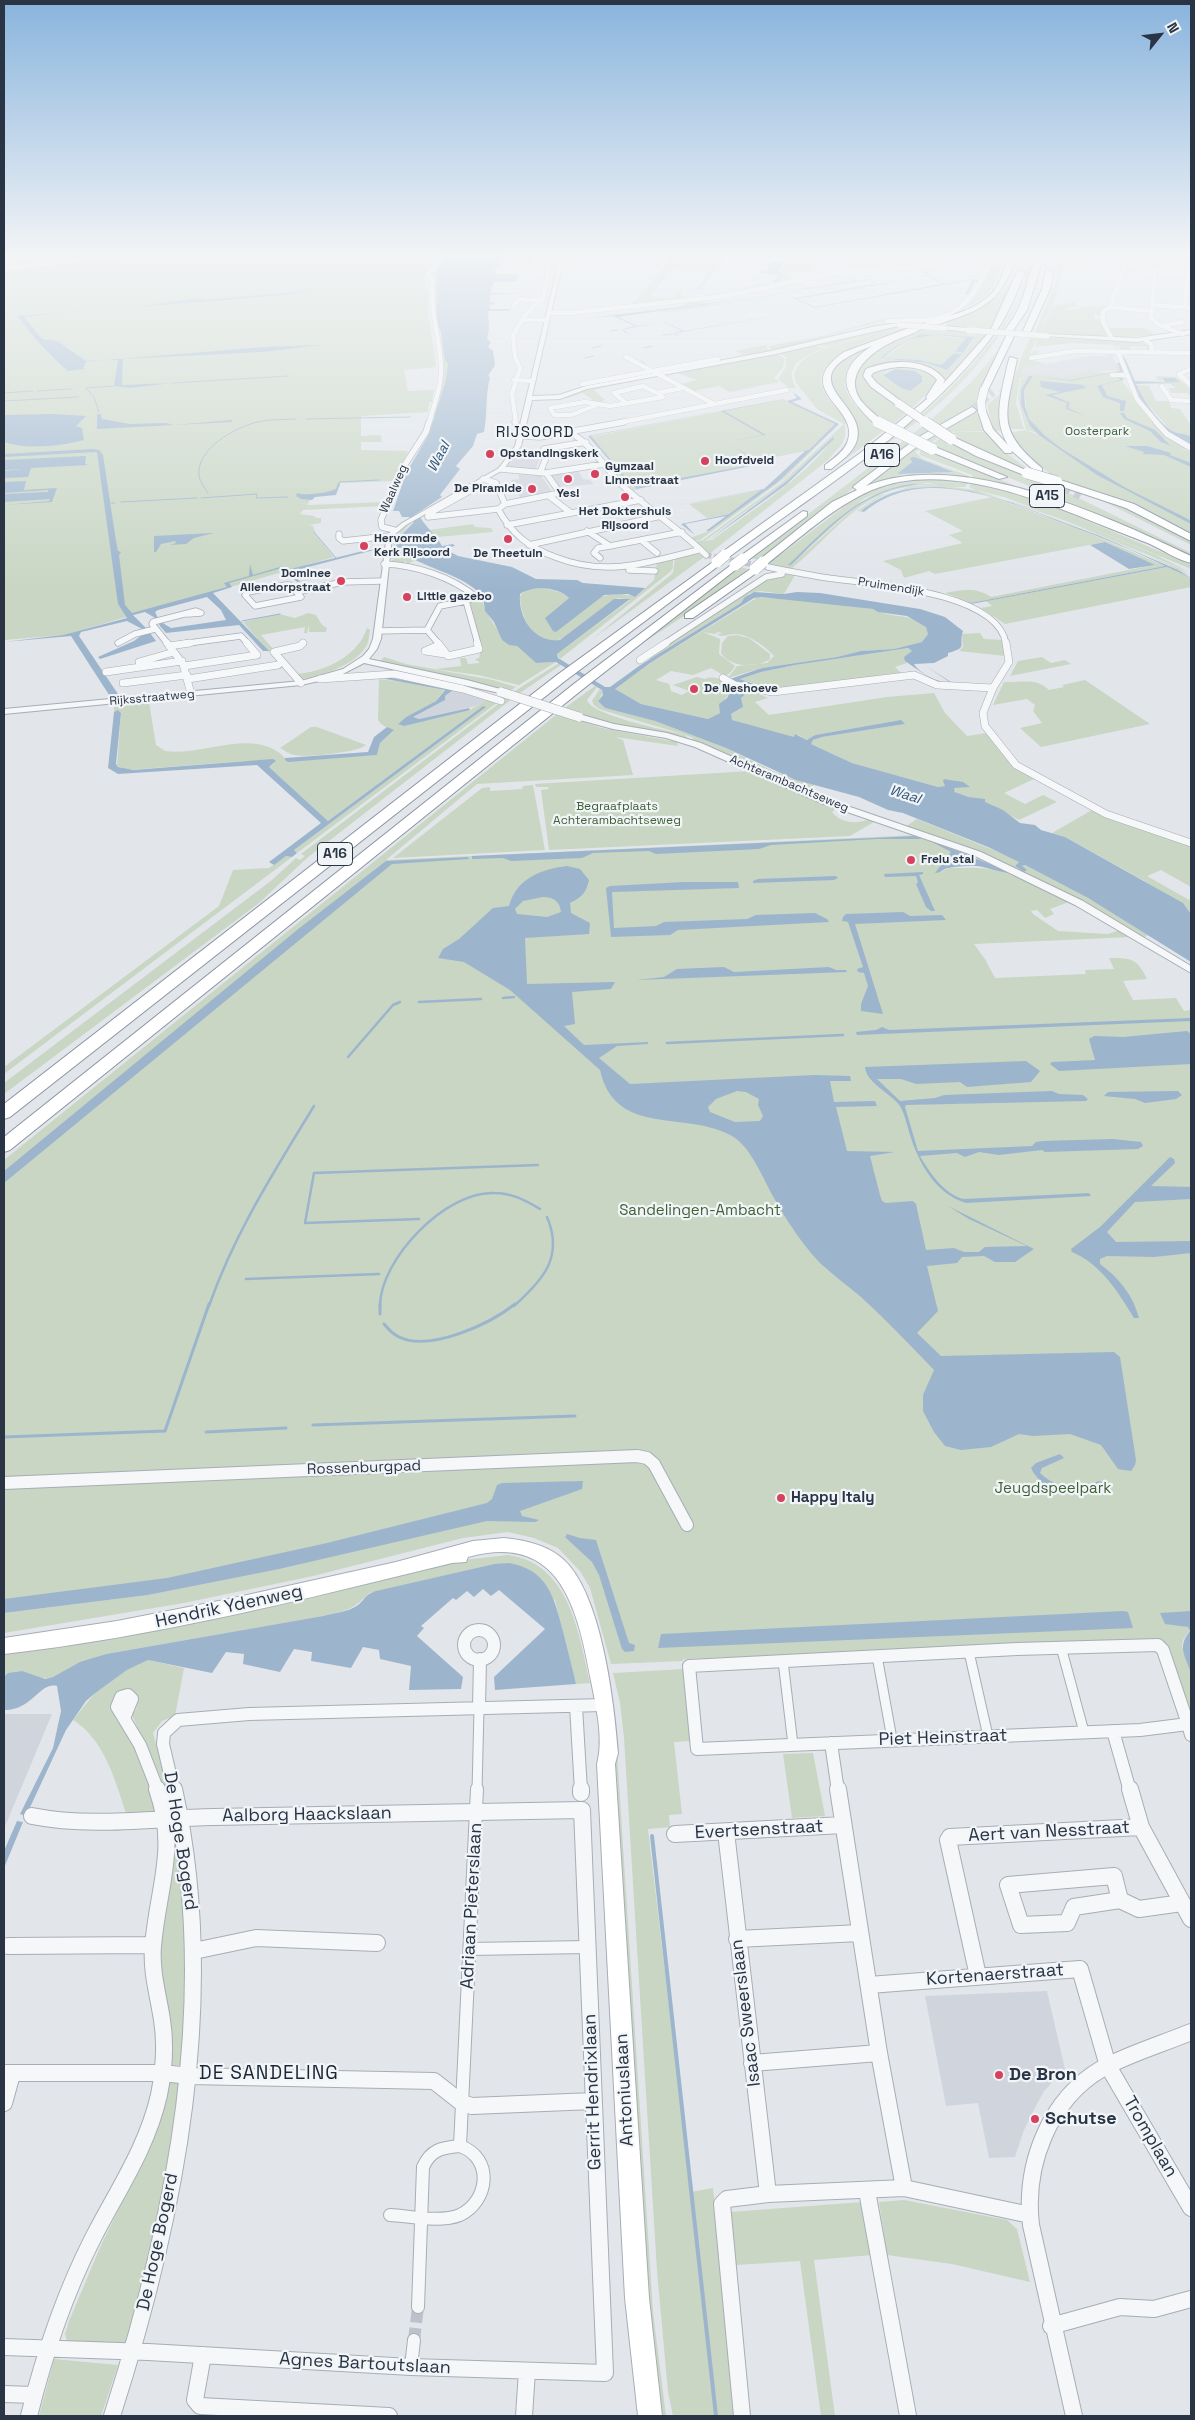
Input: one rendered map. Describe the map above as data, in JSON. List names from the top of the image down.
{
  "streets": {
    "highway": ["A16", "A15"],
    "main road": ["Hendrik Ydenweg", "Antoniuslaan"],
    "street": [
      "Waalweg",
      "Pruimendijk",
      "Rijksstraatweg",
      "Achterambachtseweg",
      "Rossenburgpad",
      "Piet Heinstraat",
      "Aalborg Haackslaan",
      "Evertsenstraat",
      "Aert van Nesstraat",
      "De Hoge Bogerd",
      "Adriaan Pieterslaan",
      "Kortenaerstraat",
      "Isaac Sweerslaan",
      "Gerrit Hendrixlaan",
      "Tromplaan",
      "Agnes Bartoutslaan"
    ]
  },
  "crossings": [
    ["A16", "A15"],
    ["A16", "Pruimendijk"],
    ["Waalweg", "Rijksstraatweg"],
    ["Rijksstraatweg", "Achterambachtseweg"],
    ["Hendrik Ydenweg", "De Hoge Bogerd"],
    ["Hendrik Ydenweg", "Antoniuslaan"],
    ["Piet Heinstraat", "Evertsenstraat"],
    ["Piet Heinstraat", "Aert van Nesstraat"],
    ["Aalborg Haackslaan", "De Hoge Bogerd"],
    ["Aalborg Haackslaan", "Adriaan Pieterslaan"],
    ["Aalborg Haackslaan", "Gerrit Hendrixlaan"],
    ["Evertsenstraat", "Kortenaerstraat"],
    ["Evertsenstraat", "Isaac Sweerslaan"],
    ["Aert van Nesstraat", "Kortenaerstraat"],
    ["De Hoge Bogerd", "Adriaan Pieterslaan"],
    ["De Hoge Bogerd", "Antoniuslaan"],
    ["De Hoge Bogerd", "Agnes Bartoutslaan"],
    ["Kortenaerstraat", "Tromplaan"],
    ["Gerrit Hendrixlaan", "Agnes Bartoutslaan"]
  ],
  "districts": ["RIJSOORD", "DE SANDELING"],
  "water": ["Waal"],
  "parks": [
    "Oosterpark",
    "Begraafplaats Achterambachtseweg",
    "Sandelingen-Ambacht",
    "Jeugdspeelpark"
  ],
  "places": [
    "Opstandingskerk",
    "Hoofdveld",
    "Gymzaal Linnenstraat",
    "Yes!",
    "De Piramide",
    "Het Doktershuis Rijsoord",
    "De Theetuin",
    "Hervormde Kerk Rijsoord",
    "Dominee Allendorpstraat",
    "Little gazebo",
    "De Neshoeve",
    "Frelu stal",
    "Happy Italy",
    "De Bron",
    "Schutse"
  ],
  "north": "top right"
}
